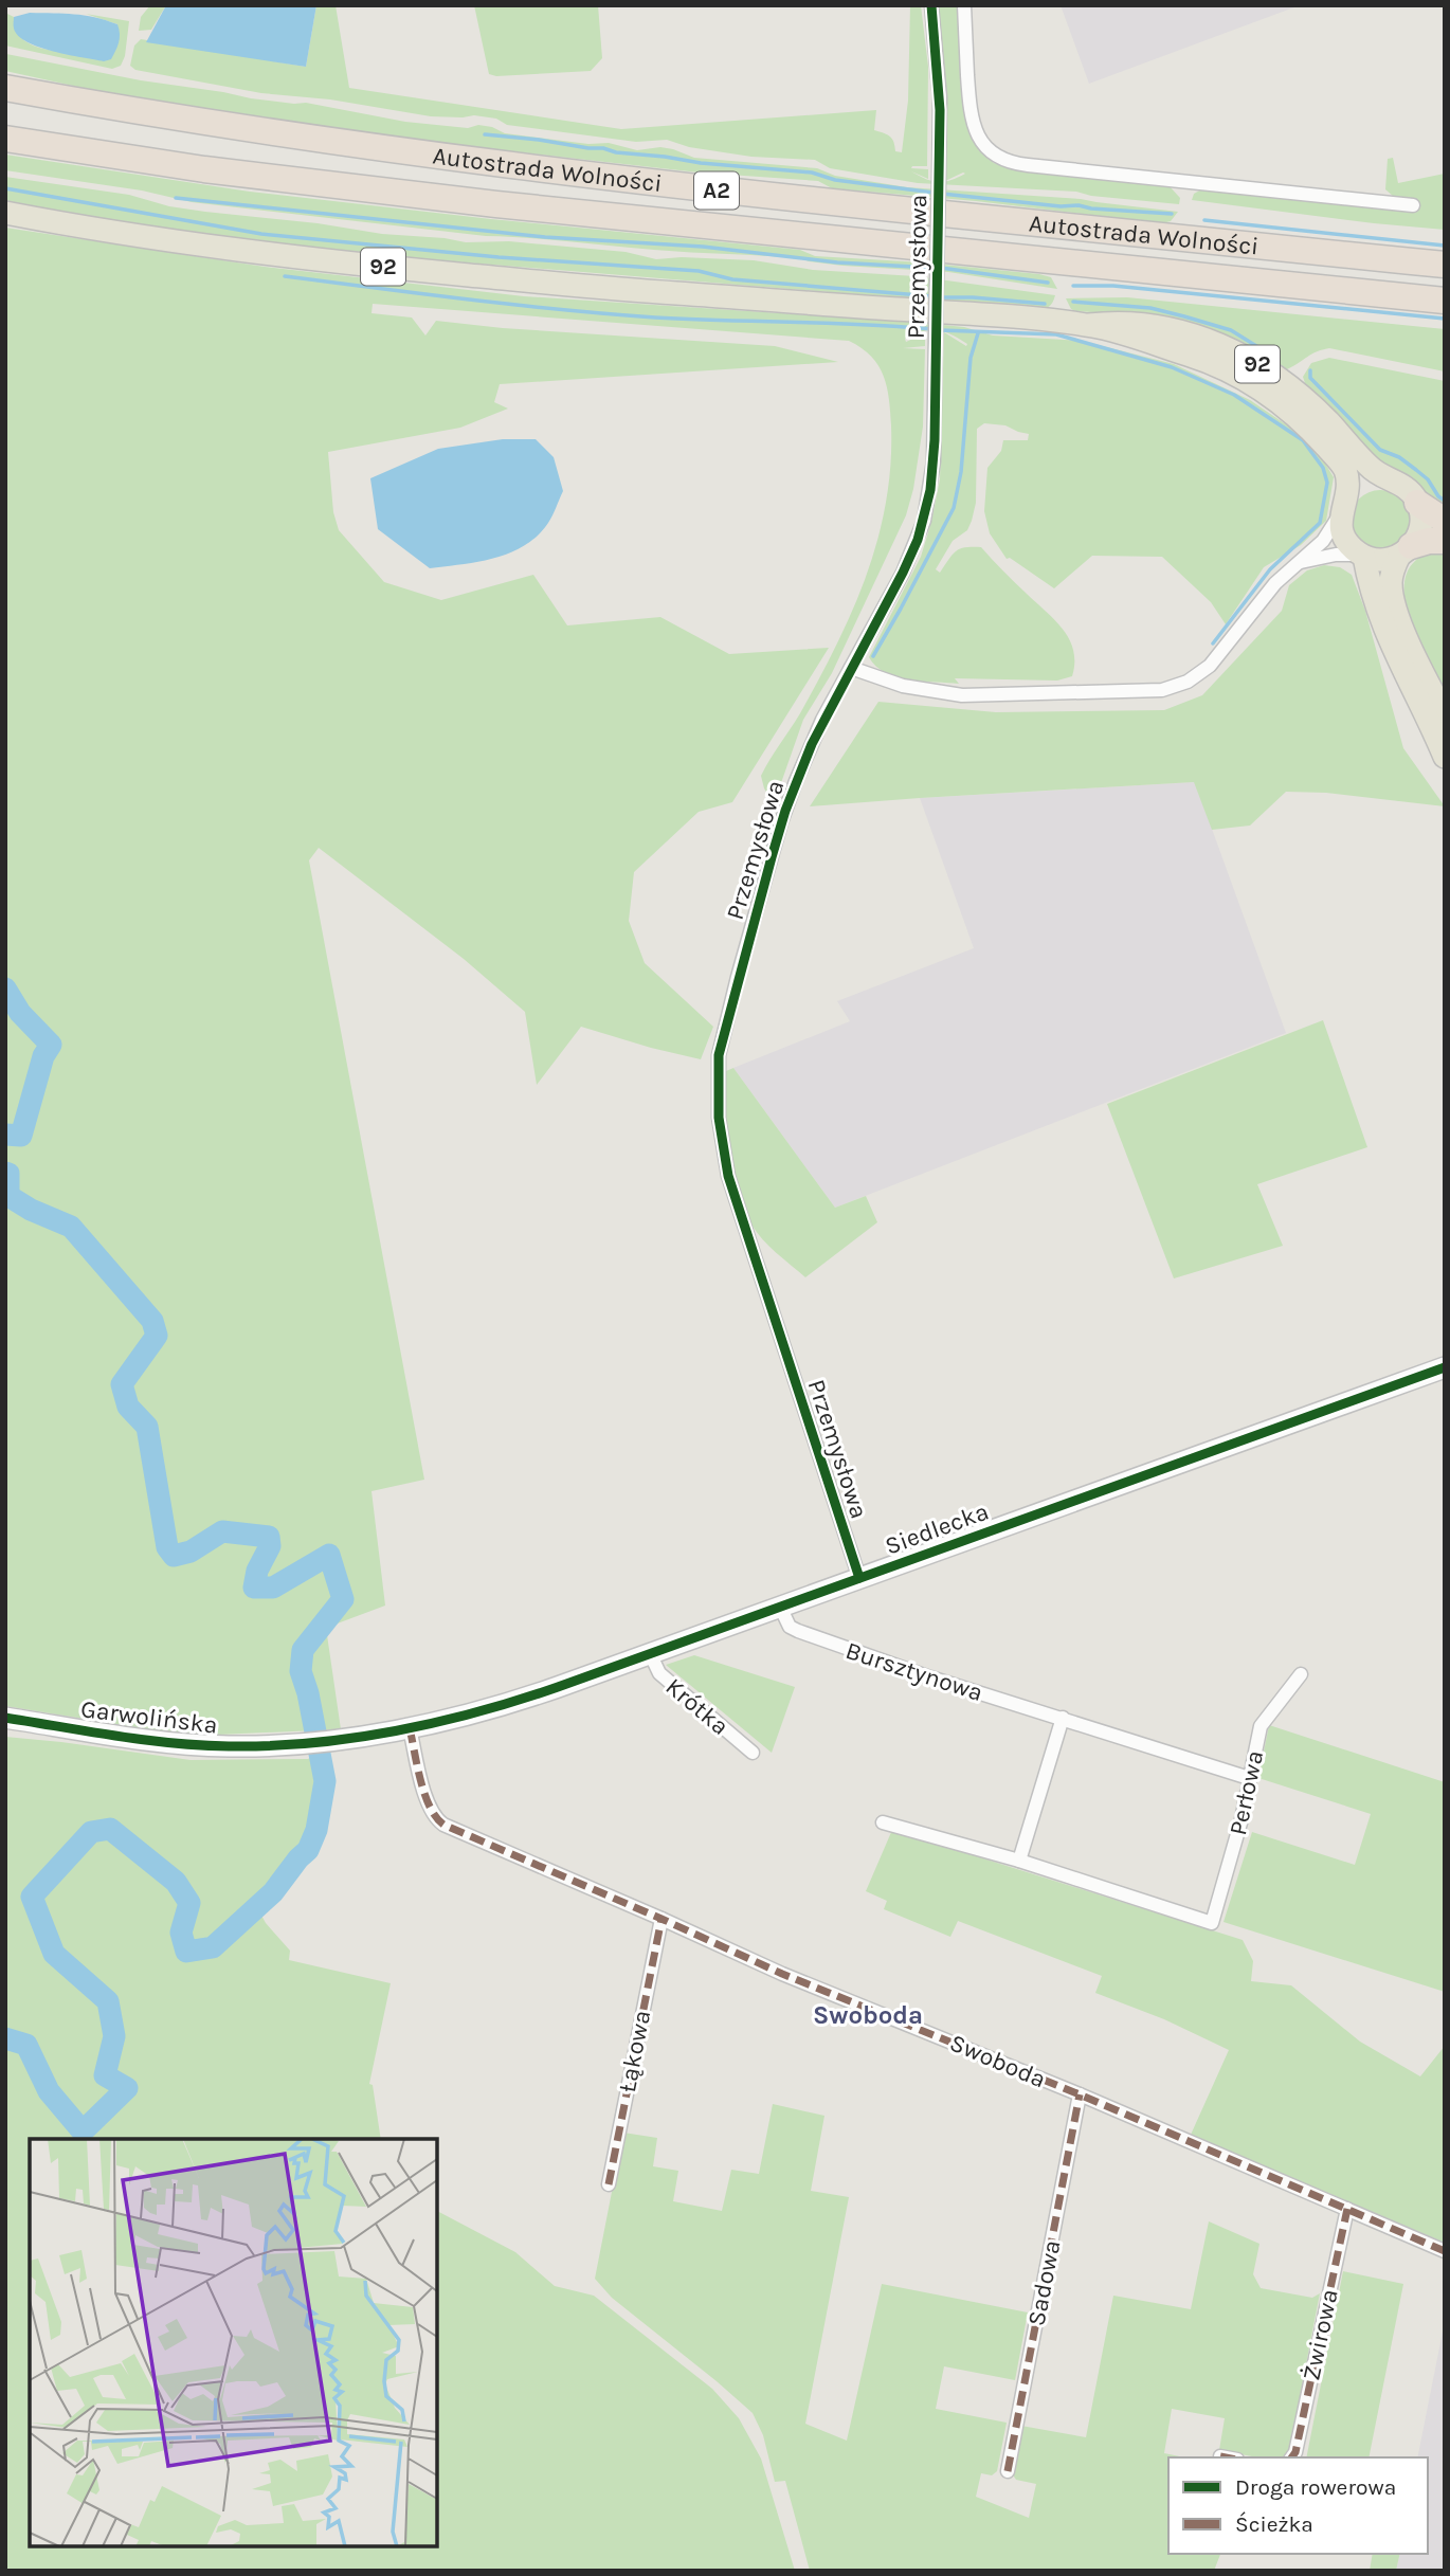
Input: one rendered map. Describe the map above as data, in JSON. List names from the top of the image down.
{
  "streets": {
    "highway": ["Autostrada Wolności", "A2"],
    "main road": ["92", "Siedlecka", "Garwolińska"],
    "street": [
      "Przemysłowa",
      "Bursztynowa",
      "Krótka",
      "Perłowa",
      "Łąkowa",
      "Swoboda",
      "Sadowa",
      "Żwirowa"
    ]
  },
  "crossings": [
    ["Przemysłowa", "Siedlecka"],
    ["Siedlecka", "Bursztynowa"],
    ["Siedlecka", "Krótka"],
    ["Siedlecka", "Garwolińska"],
    ["Siedlecka", "Swoboda"],
    ["Bursztynowa", "Perłowa"],
    ["Łąkowa", "Swoboda"],
    ["Swoboda", "Sadowa"],
    ["Swoboda", "Żwirowa"]
  ],
  "districts": ["Swoboda"],
  "legend": ["Droga rowerowa", "Ścieżka"]
}
